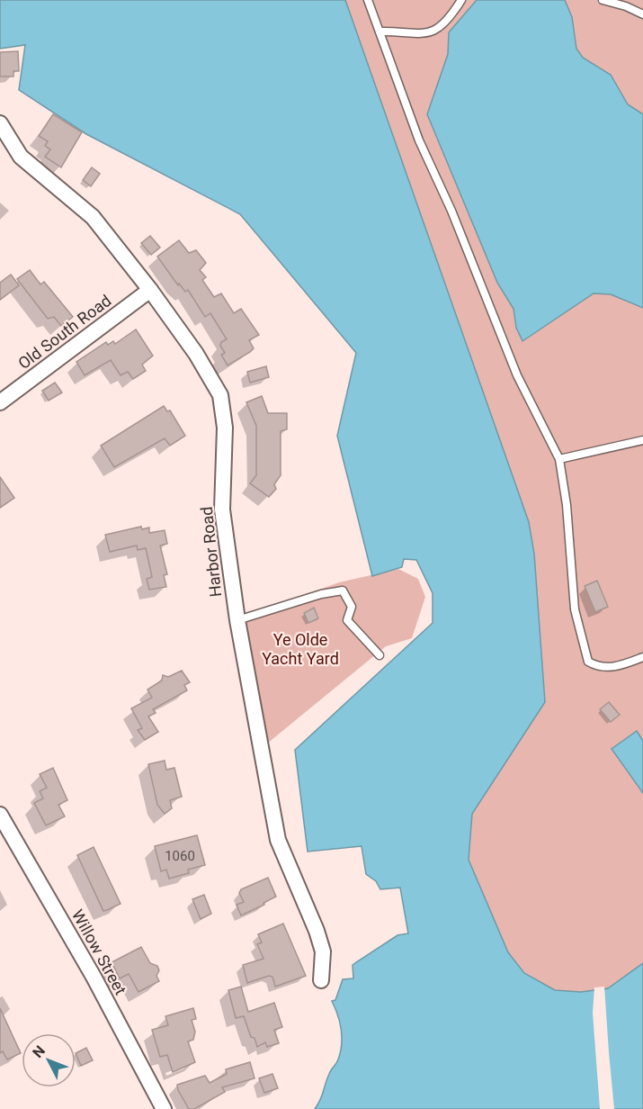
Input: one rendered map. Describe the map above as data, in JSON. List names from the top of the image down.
{
  "streets": {
    "street": ["Old South Road", "Harbor Road", "Willow Street"]
  },
  "crossings": [
    ["Old South Road", "Harbor Road"]
  ],
  "parks": ["Ye Olde Yacht Yard"],
  "house_numbers": ["1060"],
  "north": "top left"
}
